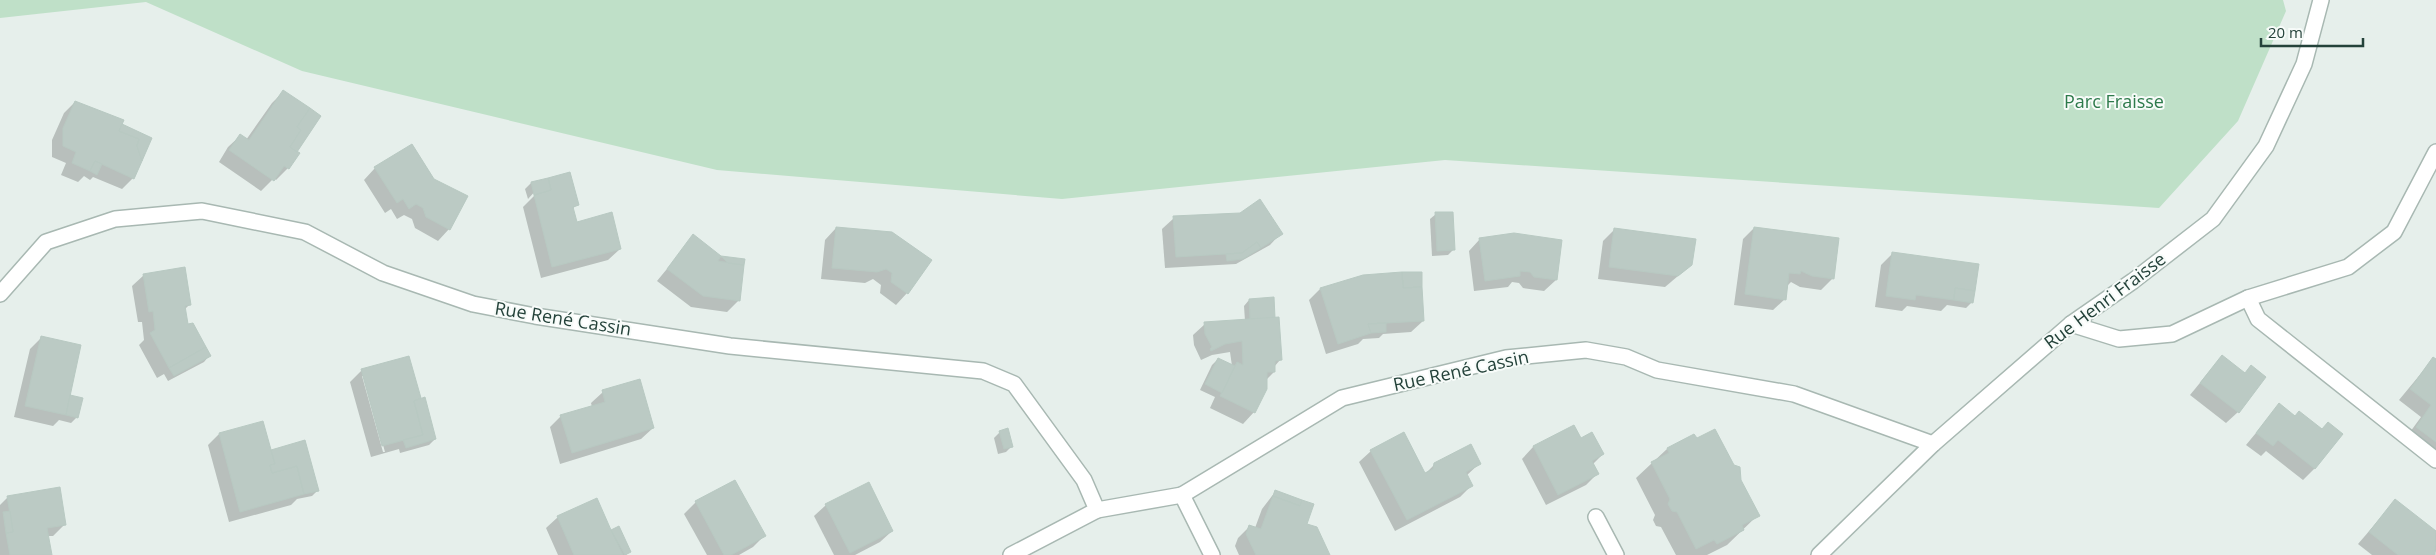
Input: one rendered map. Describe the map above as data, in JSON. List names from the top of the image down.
{
  "streets": {
    "street": ["Rue Henri Fraisse", "Rue René Cassin"]
  },
  "crossings": [
    ["Rue Henri Fraisse", "Rue René Cassin"]
  ],
  "parks": ["Parc Fraisse"],
  "scale_bar": "20 m"
}
